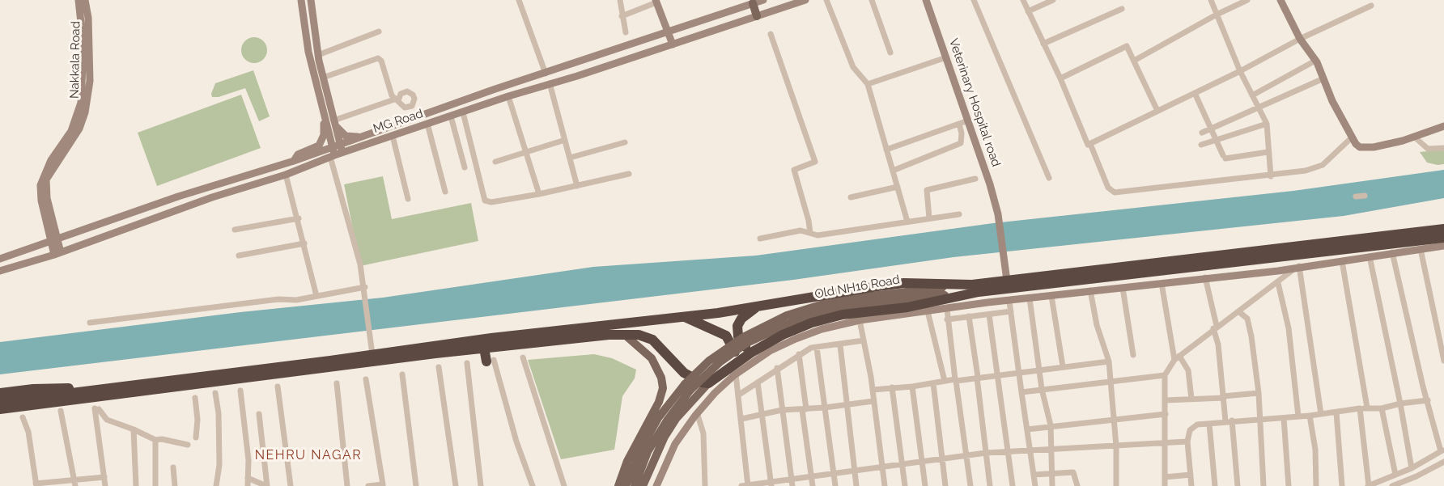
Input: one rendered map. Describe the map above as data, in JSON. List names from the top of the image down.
{
  "streets": {
    "main road": ["Old NH16 Road"],
    "street": ["Nakkala Road", "Veterinary Hospital road", "MG Road"]
  },
  "crossings": [
    ["Nakkala Road", "MG Road"]
  ],
  "districts": ["NEHRU NAGAR"]
}
